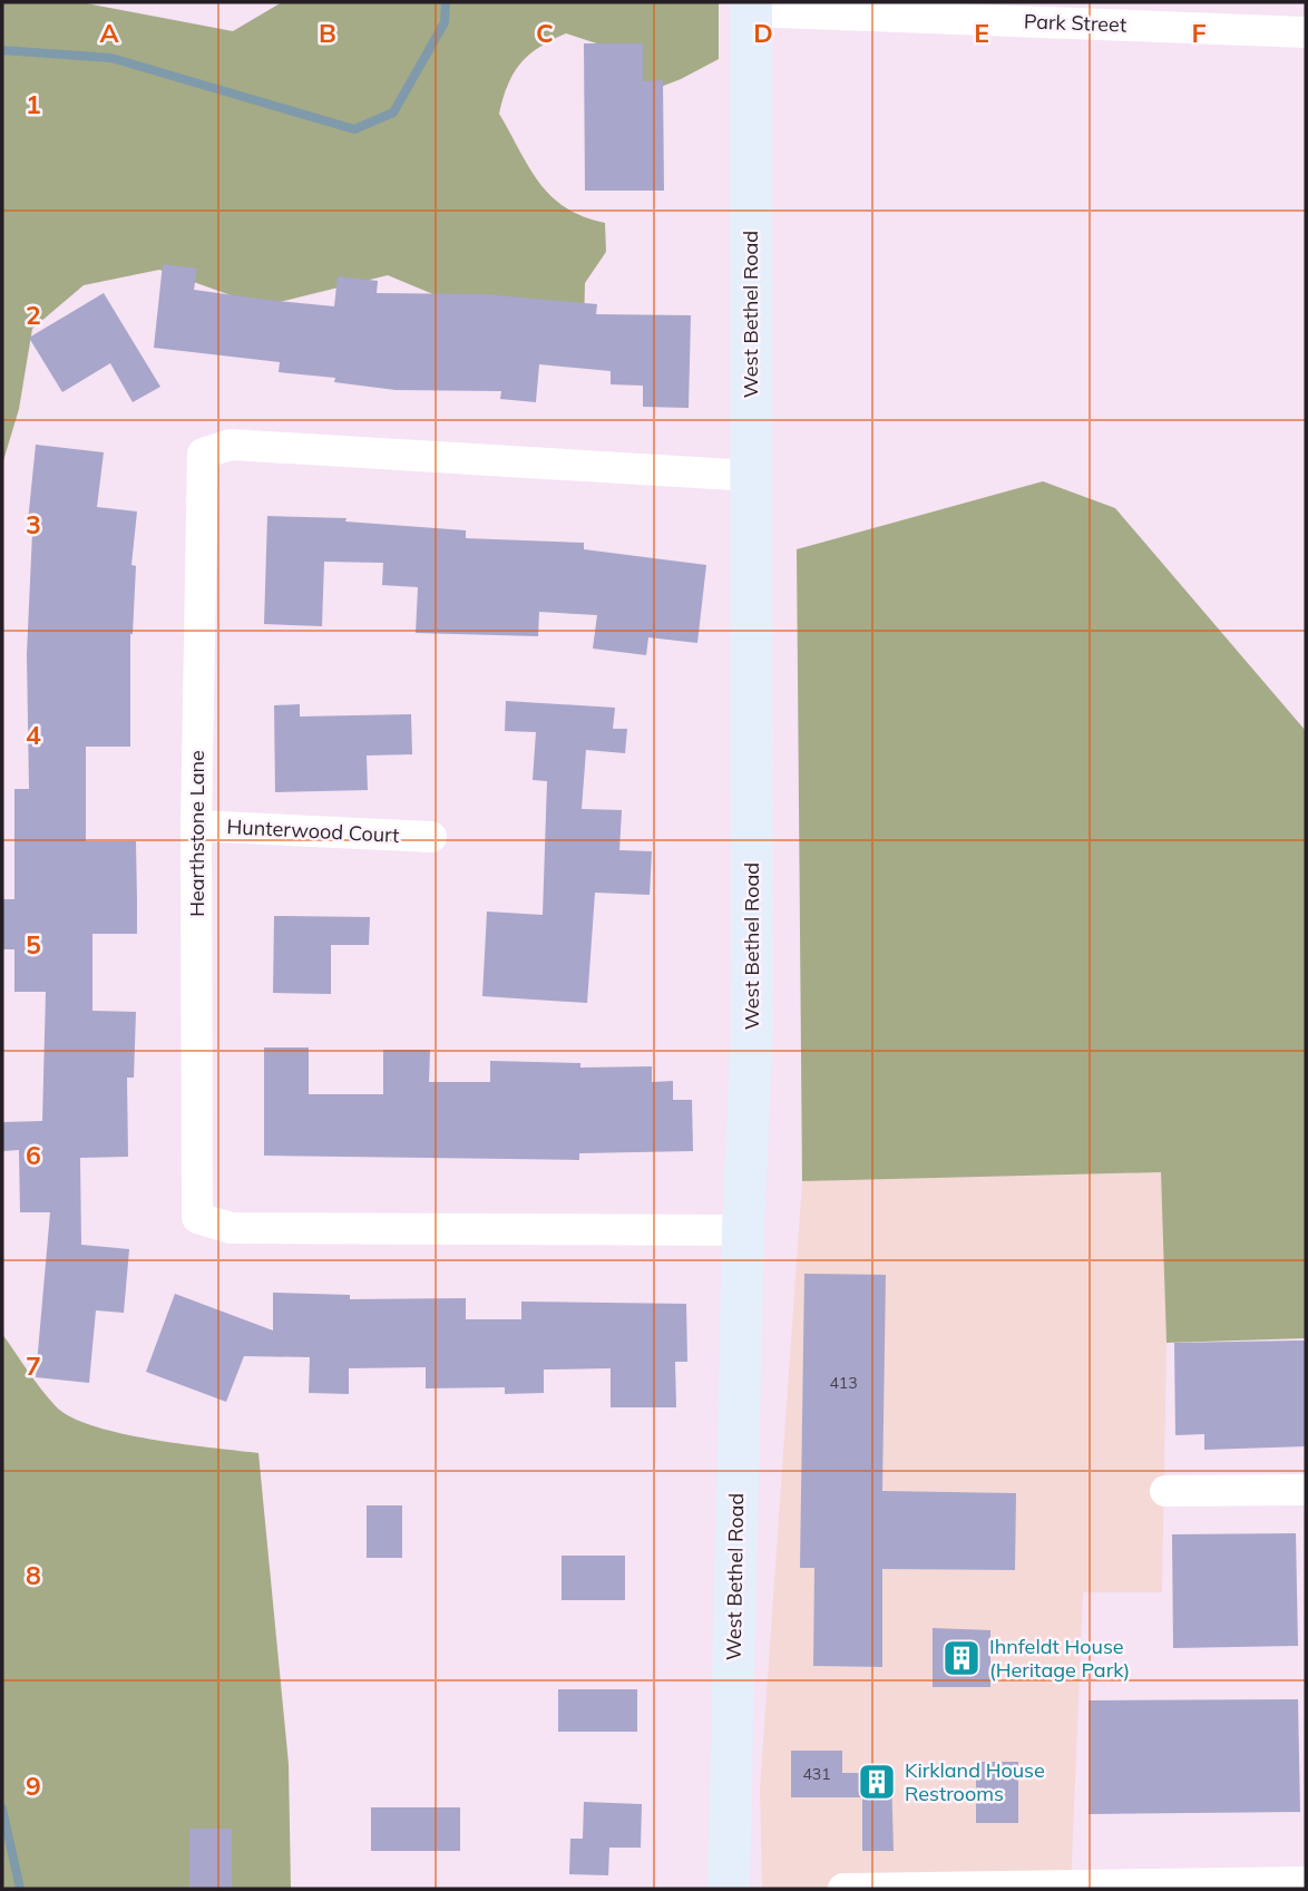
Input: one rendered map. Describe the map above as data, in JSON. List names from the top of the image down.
{
  "streets": {
    "main road": ["West Bethel Road"],
    "street": ["Park Street", "Hunterwood Court", "Hearthstone Lane"]
  },
  "crossings": [
    ["Park Street", "West Bethel Road"],
    ["West Bethel Road", "Hearthstone Lane"],
    ["Hunterwood Court", "Hearthstone Lane"]
  ],
  "places": {
    "building": ["Ihnfeldt House (Heritage Park)", "Kirkland House Restrooms"]
  },
  "house_numbers": ["413", "431"],
  "grid": {
    "columns": [
      "A",
      "B",
      "C",
      "D",
      "E",
      "F"
    ],
    "rows": [
      "1",
      "2",
      "3",
      "4",
      "5",
      "6",
      "7",
      "8",
      "9"
    ]
  }
}
